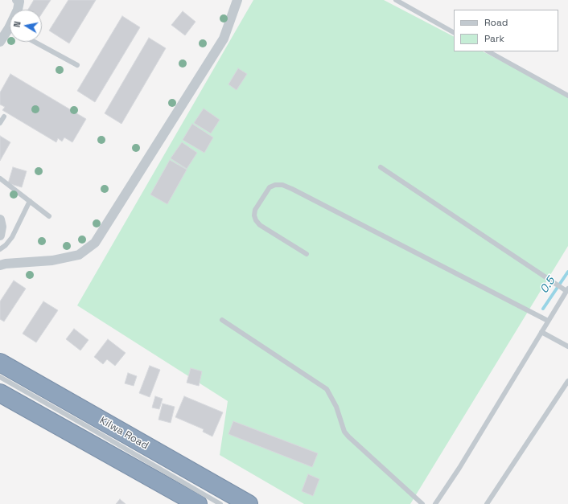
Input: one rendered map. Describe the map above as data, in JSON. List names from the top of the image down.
{
  "streets": {
    "highway": ["Kilwa Road"]
  },
  "water": ["0.5"],
  "legend": ["Road", "Park"],
  "north": "left"
}
